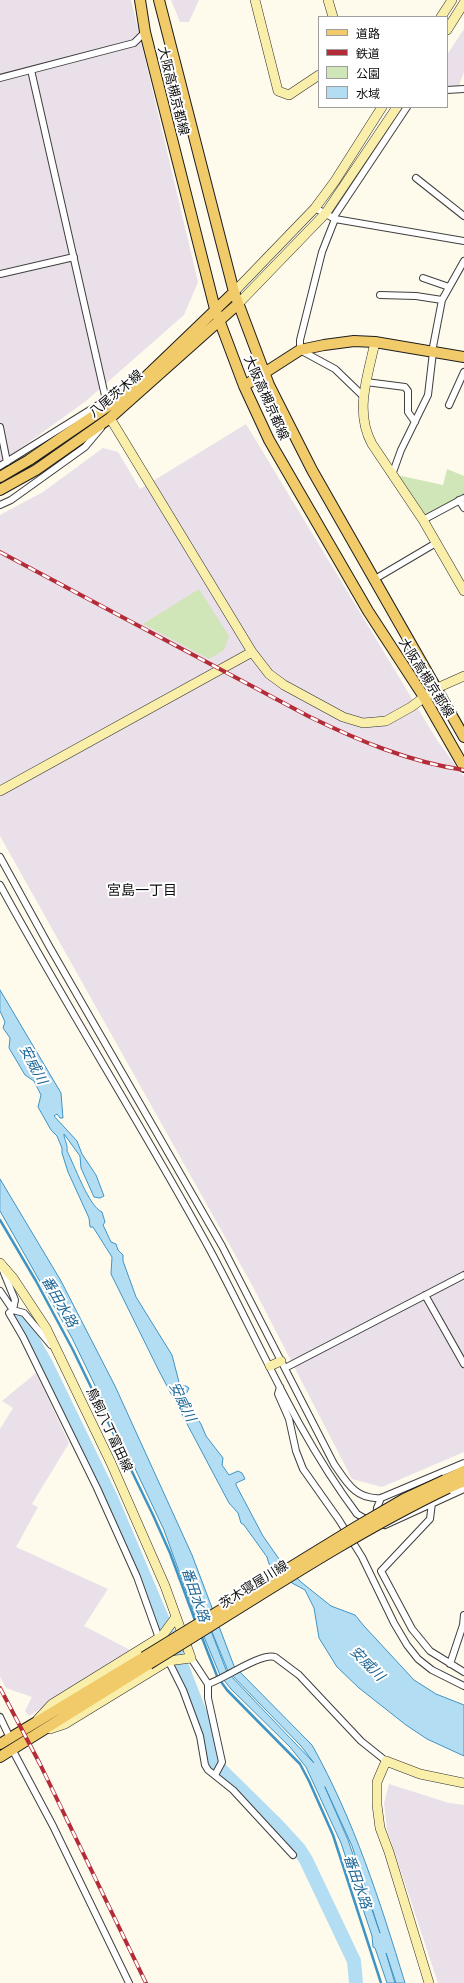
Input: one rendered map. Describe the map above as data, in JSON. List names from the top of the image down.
{
  "streets": {
    "main road": ["大阪高槻京都線", "八尾茨木線", "茨木寝屋川線"],
    "street": ["鳥飼八丁富田線"]
  },
  "crossings": [
    ["大阪高槻京都線", "八尾茨木線"]
  ],
  "districts": ["宮島一丁目"],
  "water": ["安威川", "番田水路"],
  "legend": [
    "道路",
    "鉄道",
    "公園",
    "水域"
  ]
}
